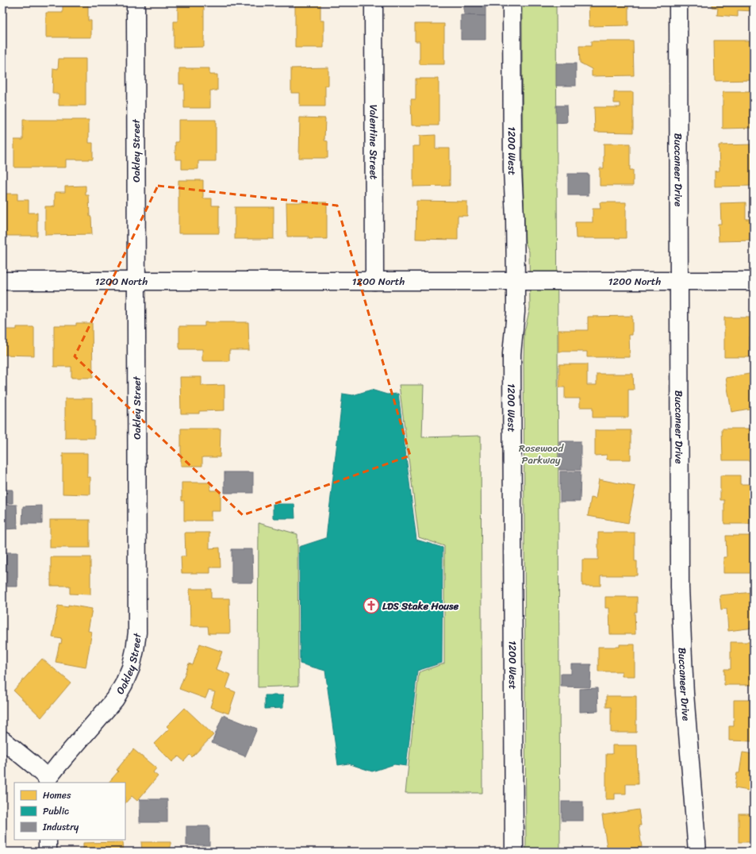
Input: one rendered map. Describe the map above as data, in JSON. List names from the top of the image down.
{
  "streets": {
    "street": [
      "Valentine Street",
      "Oakley Street",
      "1200 West",
      "Buccaneer Drive",
      "1200 North"
    ]
  },
  "crossings": [
    ["Valentine Street", "1200 North"],
    ["Oakley Street", "1200 North"],
    ["1200 West", "1200 North"],
    ["Buccaneer Drive", "1200 North"]
  ],
  "parks": ["Rosewood Parkway"],
  "places": {
    "church": ["LDS Stake House"]
  },
  "legend": ["Homes", "Public", "Industry"]
}
